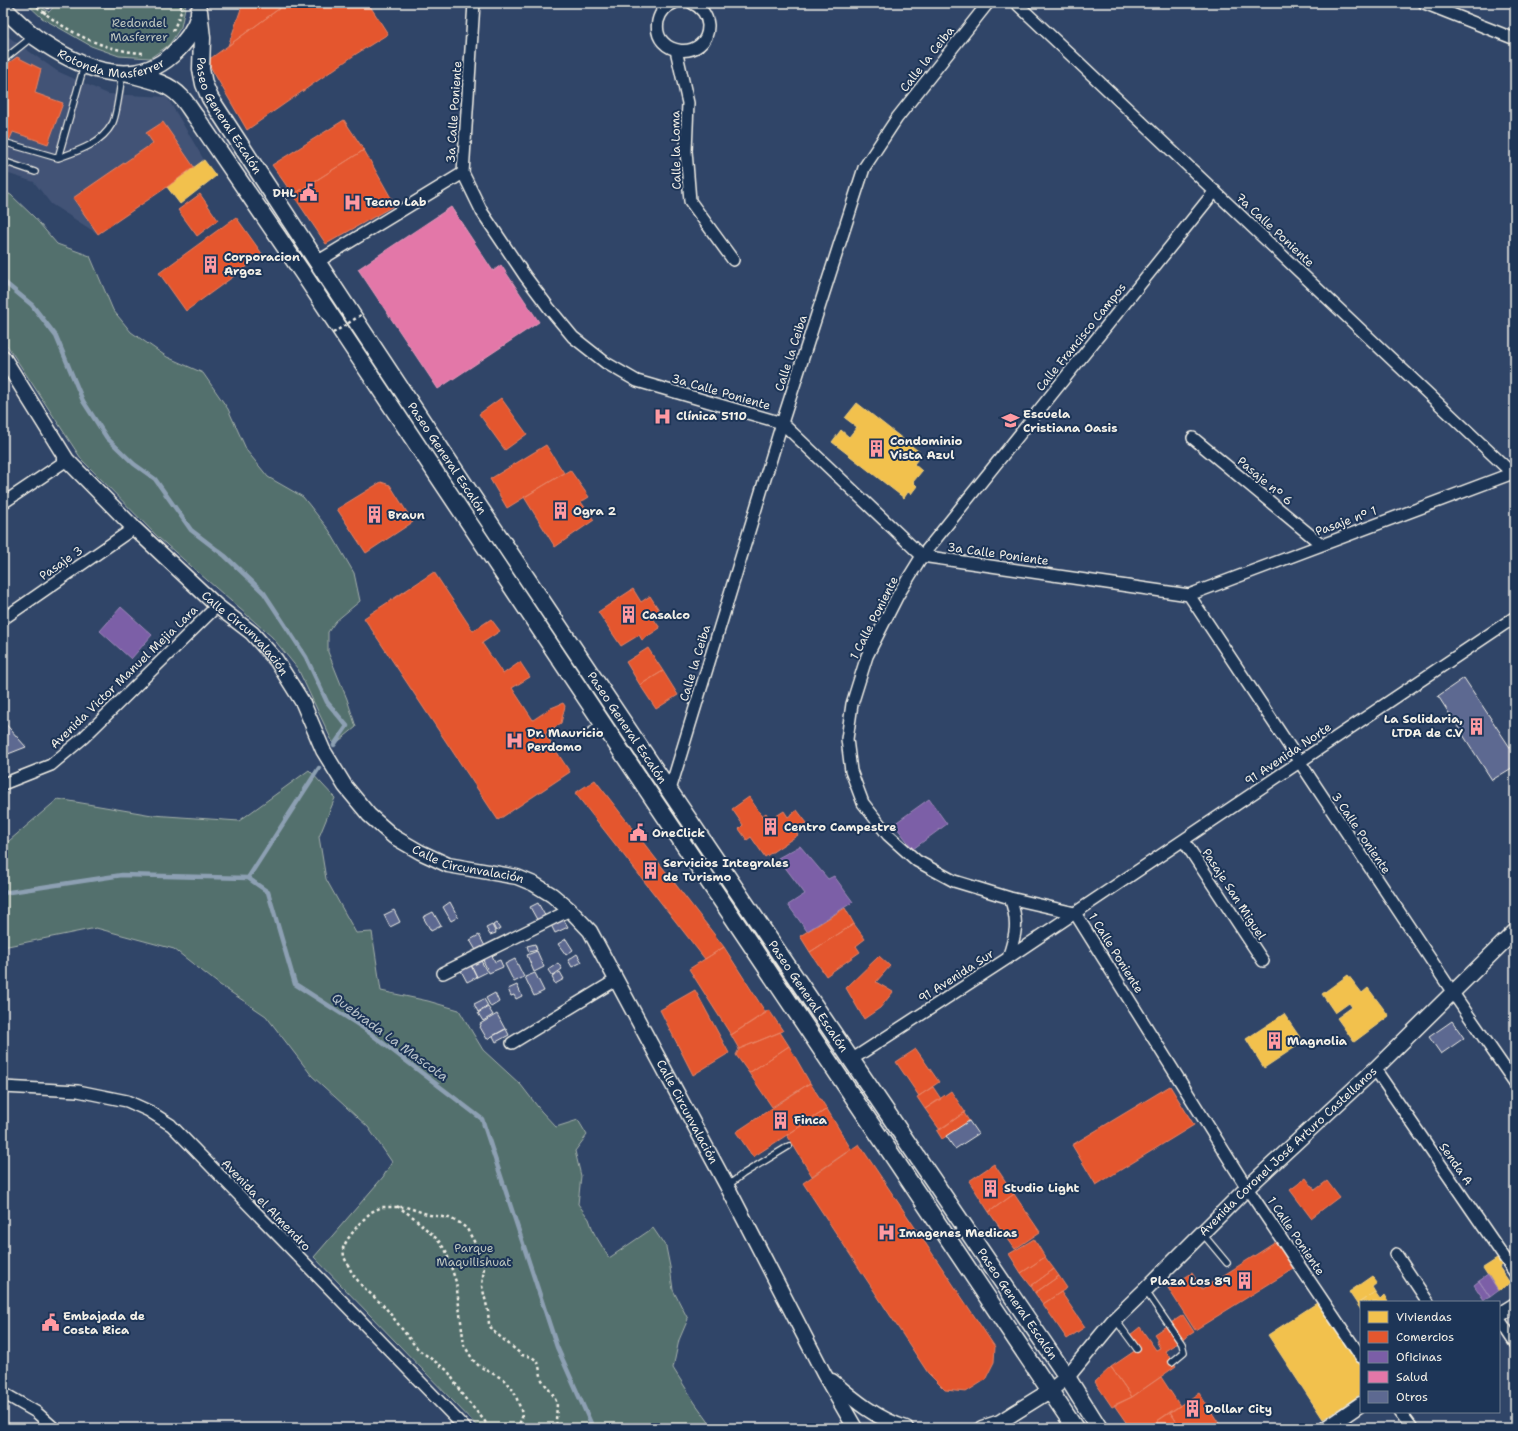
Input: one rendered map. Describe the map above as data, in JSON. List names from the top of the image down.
{
  "streets": {
    "main road": ["Rotonda Masferrer", "Paseo General Escalón"],
    "street": [
      "Calle la Ceiba",
      "3a Calle Poniente",
      "Calle la Loma",
      "7a Calle Poniente",
      "Calle Francisco Campos",
      "Pasaje n° 6",
      "Pasaje n° 1",
      "Pasaje 3",
      "1 Calle Poniente",
      "Calle Circunvalación",
      "Avenida Victor Manuel Mejia Lara",
      "91 Avenida Norte",
      "3 Calle Poniente",
      "Pasaje San Miguel",
      "91 Avenida Sur",
      "Avenida Coronel José Arturo Castellanos",
      "Senda A",
      "Avenida el Almendro"
    ]
  },
  "crossings": [
    ["Rotonda Masferrer", "Paseo General Escalón"],
    ["Calle la Ceiba", "3a Calle Poniente"],
    ["Calle la Ceiba", "Paseo General Escalón"],
    ["3a Calle Poniente", "Calle Francisco Campos"],
    ["3a Calle Poniente", "Pasaje n° 1"],
    ["3a Calle Poniente", "1 Calle Poniente"],
    ["3a Calle Poniente", "3 Calle Poniente"],
    ["Paseo General Escalón", "91 Avenida Sur"],
    ["Paseo General Escalón", "Avenida Coronel José Arturo Castellanos"],
    ["7a Calle Poniente", "Calle Francisco Campos"],
    ["7a Calle Poniente", "Pasaje n° 1"],
    ["Calle Francisco Campos", "1 Calle Poniente"],
    ["Pasaje n° 6", "Pasaje n° 1"],
    ["Pasaje n° 1", "3 Calle Poniente"],
    ["Pasaje 3", "Calle Circunvalación"],
    ["1 Calle Poniente", "91 Avenida Norte"],
    ["1 Calle Poniente", "91 Avenida Sur"],
    ["1 Calle Poniente", "Avenida Coronel José Arturo Castellanos"],
    ["Calle Circunvalación", "Avenida Victor Manuel Mejia Lara"],
    ["91 Avenida Norte", "3 Calle Poniente"],
    ["91 Avenida Norte", "Pasaje San Miguel"],
    ["91 Avenida Norte", "91 Avenida Sur"],
    ["3 Calle Poniente", "Avenida Coronel José Arturo Castellanos"],
    ["Avenida Coronel José Arturo Castellanos", "Senda A"]
  ],
  "water": ["Quebrada La Mascota"],
  "parks": ["Redondel Masferrer", "Parque Maquilishuat"],
  "places": {
    "public building": ["DHL", "OneClick", "Embajada de Costa Rica"],
    "hospital": [
      "Tecno Lab",
      "Clínica 5110",
      "Dr. Mauricio Perdomo",
      "Imagenes Medicas"
    ],
    "building": [
      "Corporacion Argoz",
      "Condominio Vista Azul",
      "Ogra 2",
      "Braun",
      "Casalco",
      "La Solidaria, LTDA de C.V",
      "Centro Campestre",
      "Servicios Integrales de Turismo",
      "Magnolia",
      "Finca",
      "Studio Light",
      "Plaza Los 89",
      "Dollar City"
    ],
    "school or university": ["Escuela Cristiana Oasis"]
  },
  "legend": [
    "Viviendas",
    "Comercios",
    "Oficinas",
    "Salud",
    "Otros"
  ]
}
